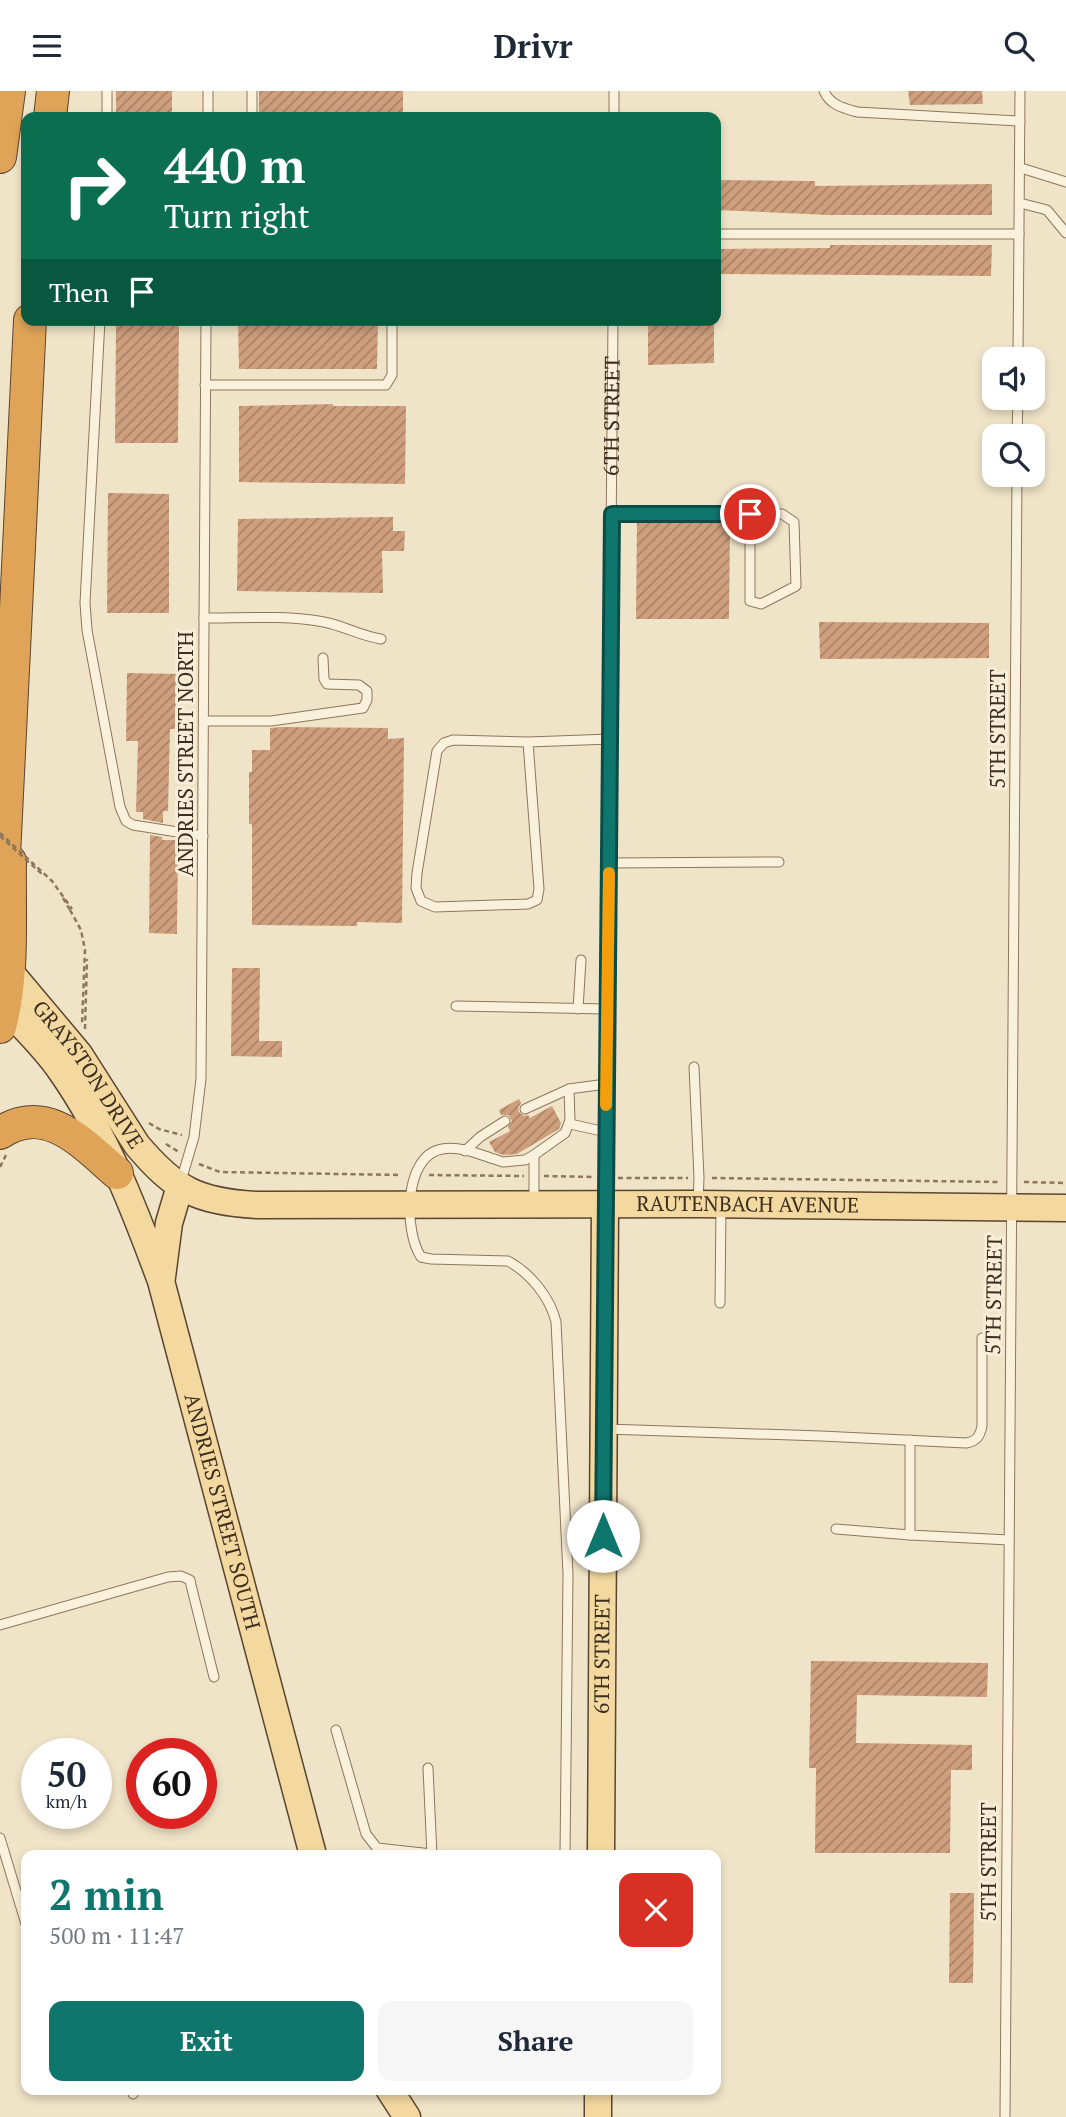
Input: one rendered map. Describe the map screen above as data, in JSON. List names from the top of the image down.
{
  "streets": {
    "main road": [
      "6TH STREET",
      "GRAYSTON DRIVE",
      "RAUTENBACH AVENUE",
      "ANDRIES STREET SOUTH"
    ],
    "lane": ["5TH STREET", "ANDRIES STREET NORTH"]
  },
  "crossings": [
    ["6TH STREET", "RAUTENBACH AVENUE"],
    ["5TH STREET", "RAUTENBACH AVENUE"],
    ["ANDRIES STREET NORTH", "GRAYSTON DRIVE"],
    ["ANDRIES STREET NORTH", "RAUTENBACH AVENUE"],
    ["GRAYSTON DRIVE", "RAUTENBACH AVENUE"],
    ["GRAYSTON DRIVE", "ANDRIES STREET SOUTH"]
  ],
  "page": {
    "header": "Drivr",
    "turn": ["440 m", "Turn right"],
    "then": "Then",
    "speed": "50 km/h",
    "limit": "60",
    "heading": ["2 min", "500 m · 11:47"],
    "buttons": ["Exit", "Share"]
  }
}
